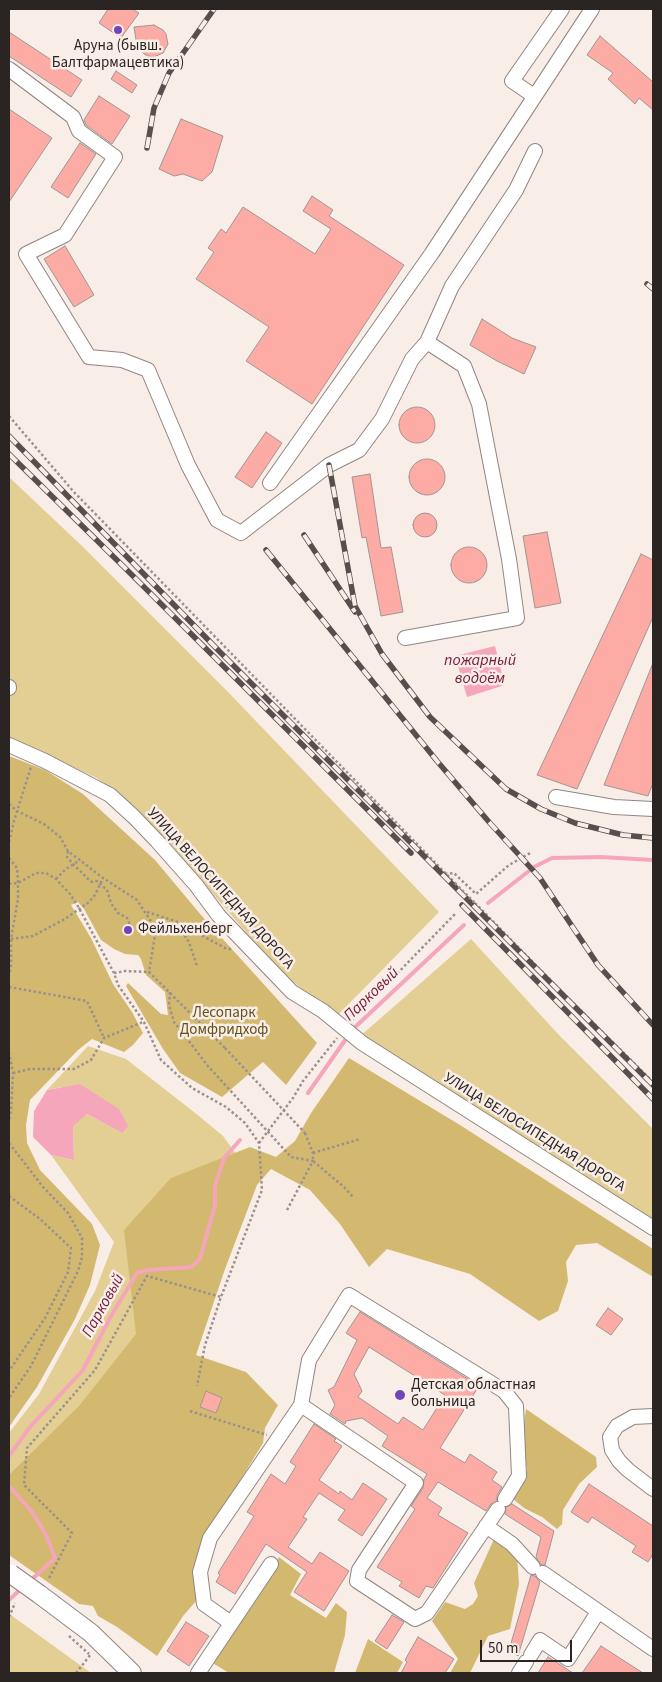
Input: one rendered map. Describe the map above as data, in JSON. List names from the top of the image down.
{
  "streets": {
    "street": ["УЛИЦА ВЕЛОСИПЕДНАЯ ДОРОГА"]
  },
  "water": ["пожарный водоём", "Парковый"],
  "parks": ["Лесопарк Домфридхоф"],
  "places": ["Аруна (бывш. Балтфармацевтика)", "Фейльхенберг", "Детская областная больница"],
  "scale_bar": "50 m"
}
